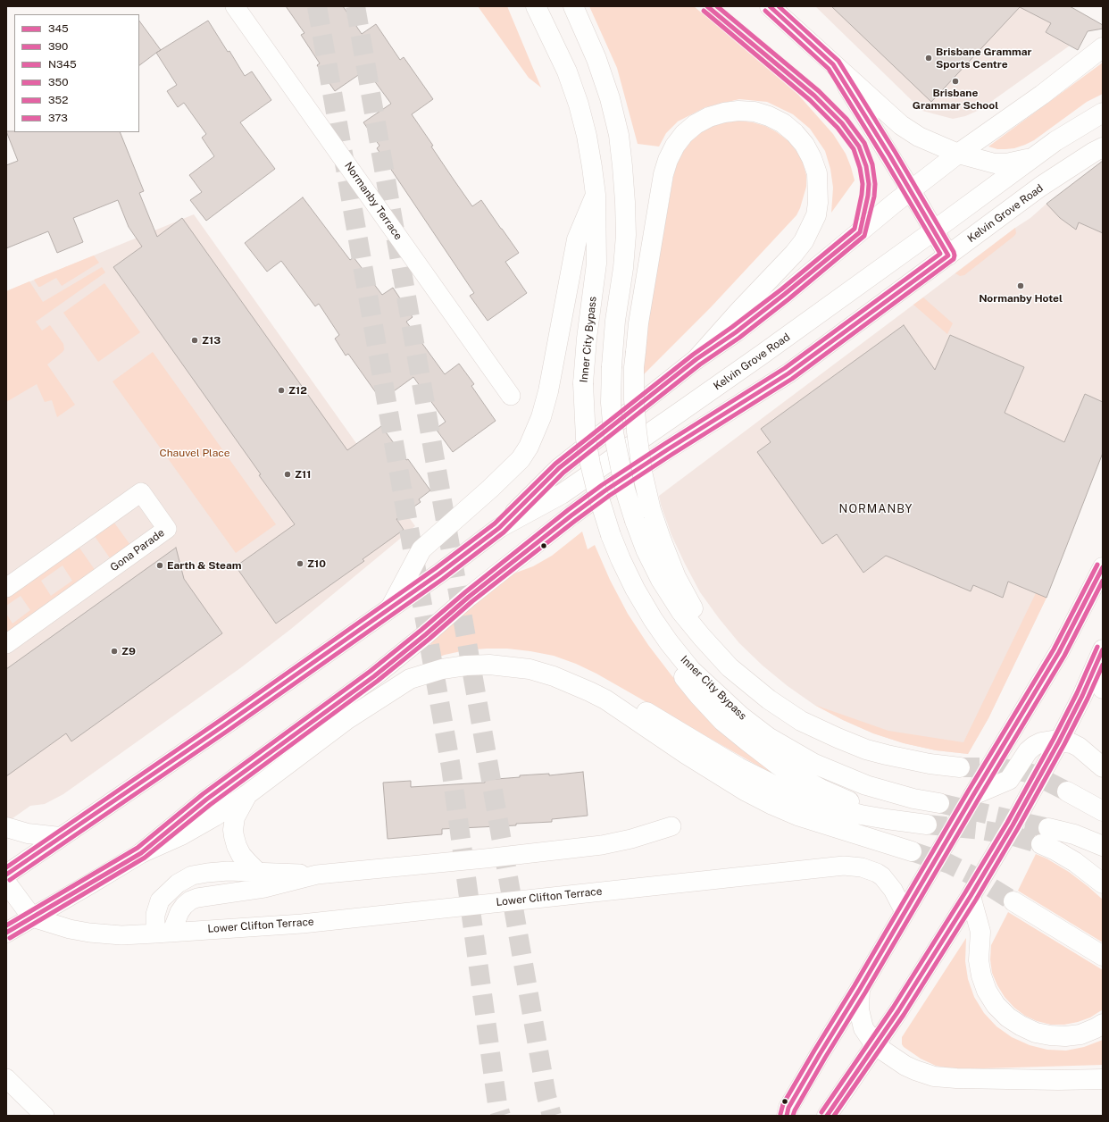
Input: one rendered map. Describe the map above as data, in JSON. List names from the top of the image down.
{
  "streets": {
    "main road": ["Kelvin Grove Road", "Inner City Bypass"],
    "street": ["Normanby Terrace", "Gona Parade", "Lower Clifton Terrace"]
  },
  "crossings": [
    ["Kelvin Grove Road", "Lower Clifton Terrace"]
  ],
  "districts": ["NORMANBY"],
  "parks": ["Chauvel Place"],
  "places": [
    "Brisbane Grammar Sports Centre",
    "Brisbane Grammar School",
    "Normanby Hotel",
    "Z13",
    "Z12",
    "Z11",
    "Z10",
    "Earth & Steam",
    "Z9"
  ],
  "lines": [
    "transit line 345",
    "transit line 390",
    "transit line N345",
    "transit line 373",
    "transit line 350",
    "transit line 352"
  ],
  "legend": [
    "345",
    "390",
    "N345",
    "350",
    "352",
    "373"
  ]
}
